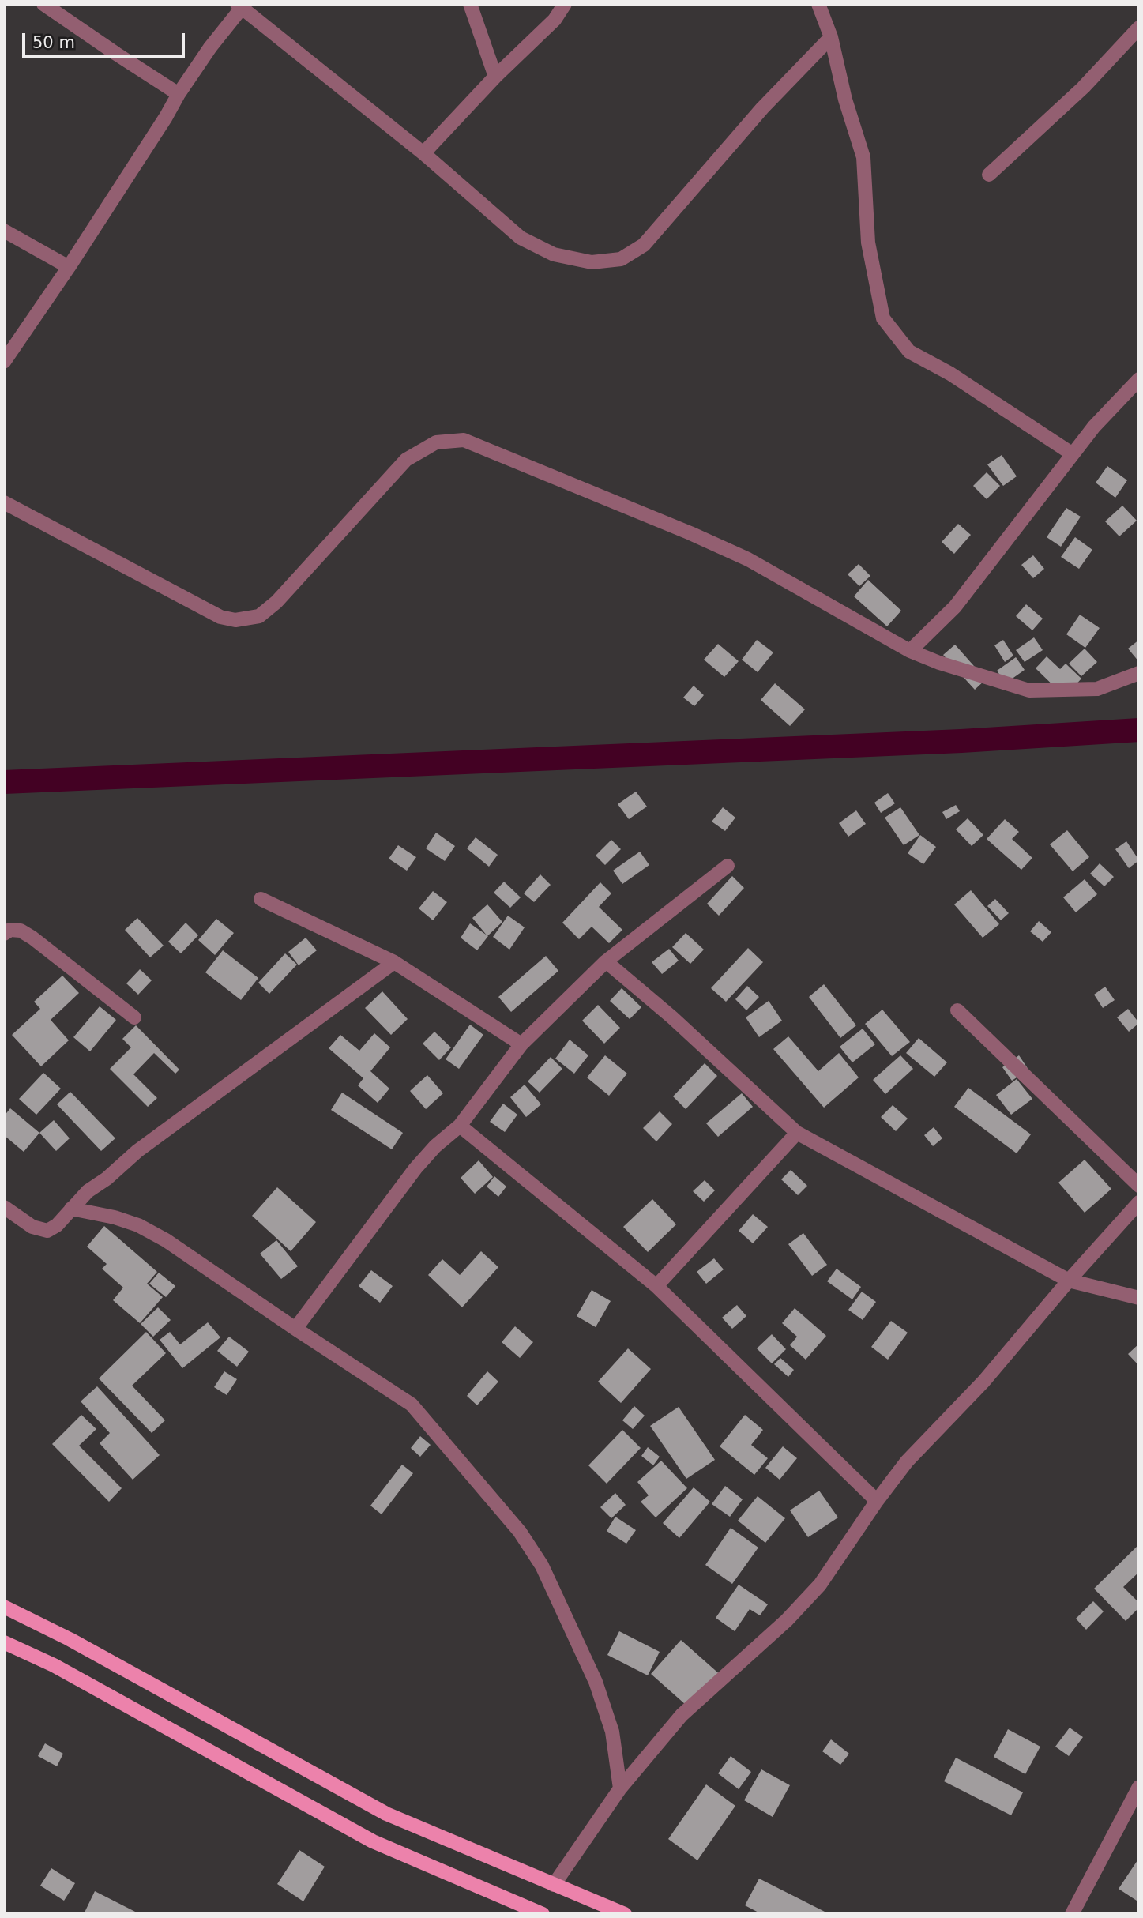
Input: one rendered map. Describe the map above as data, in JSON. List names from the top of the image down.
{
  "scale_bar": "50 m"
}
